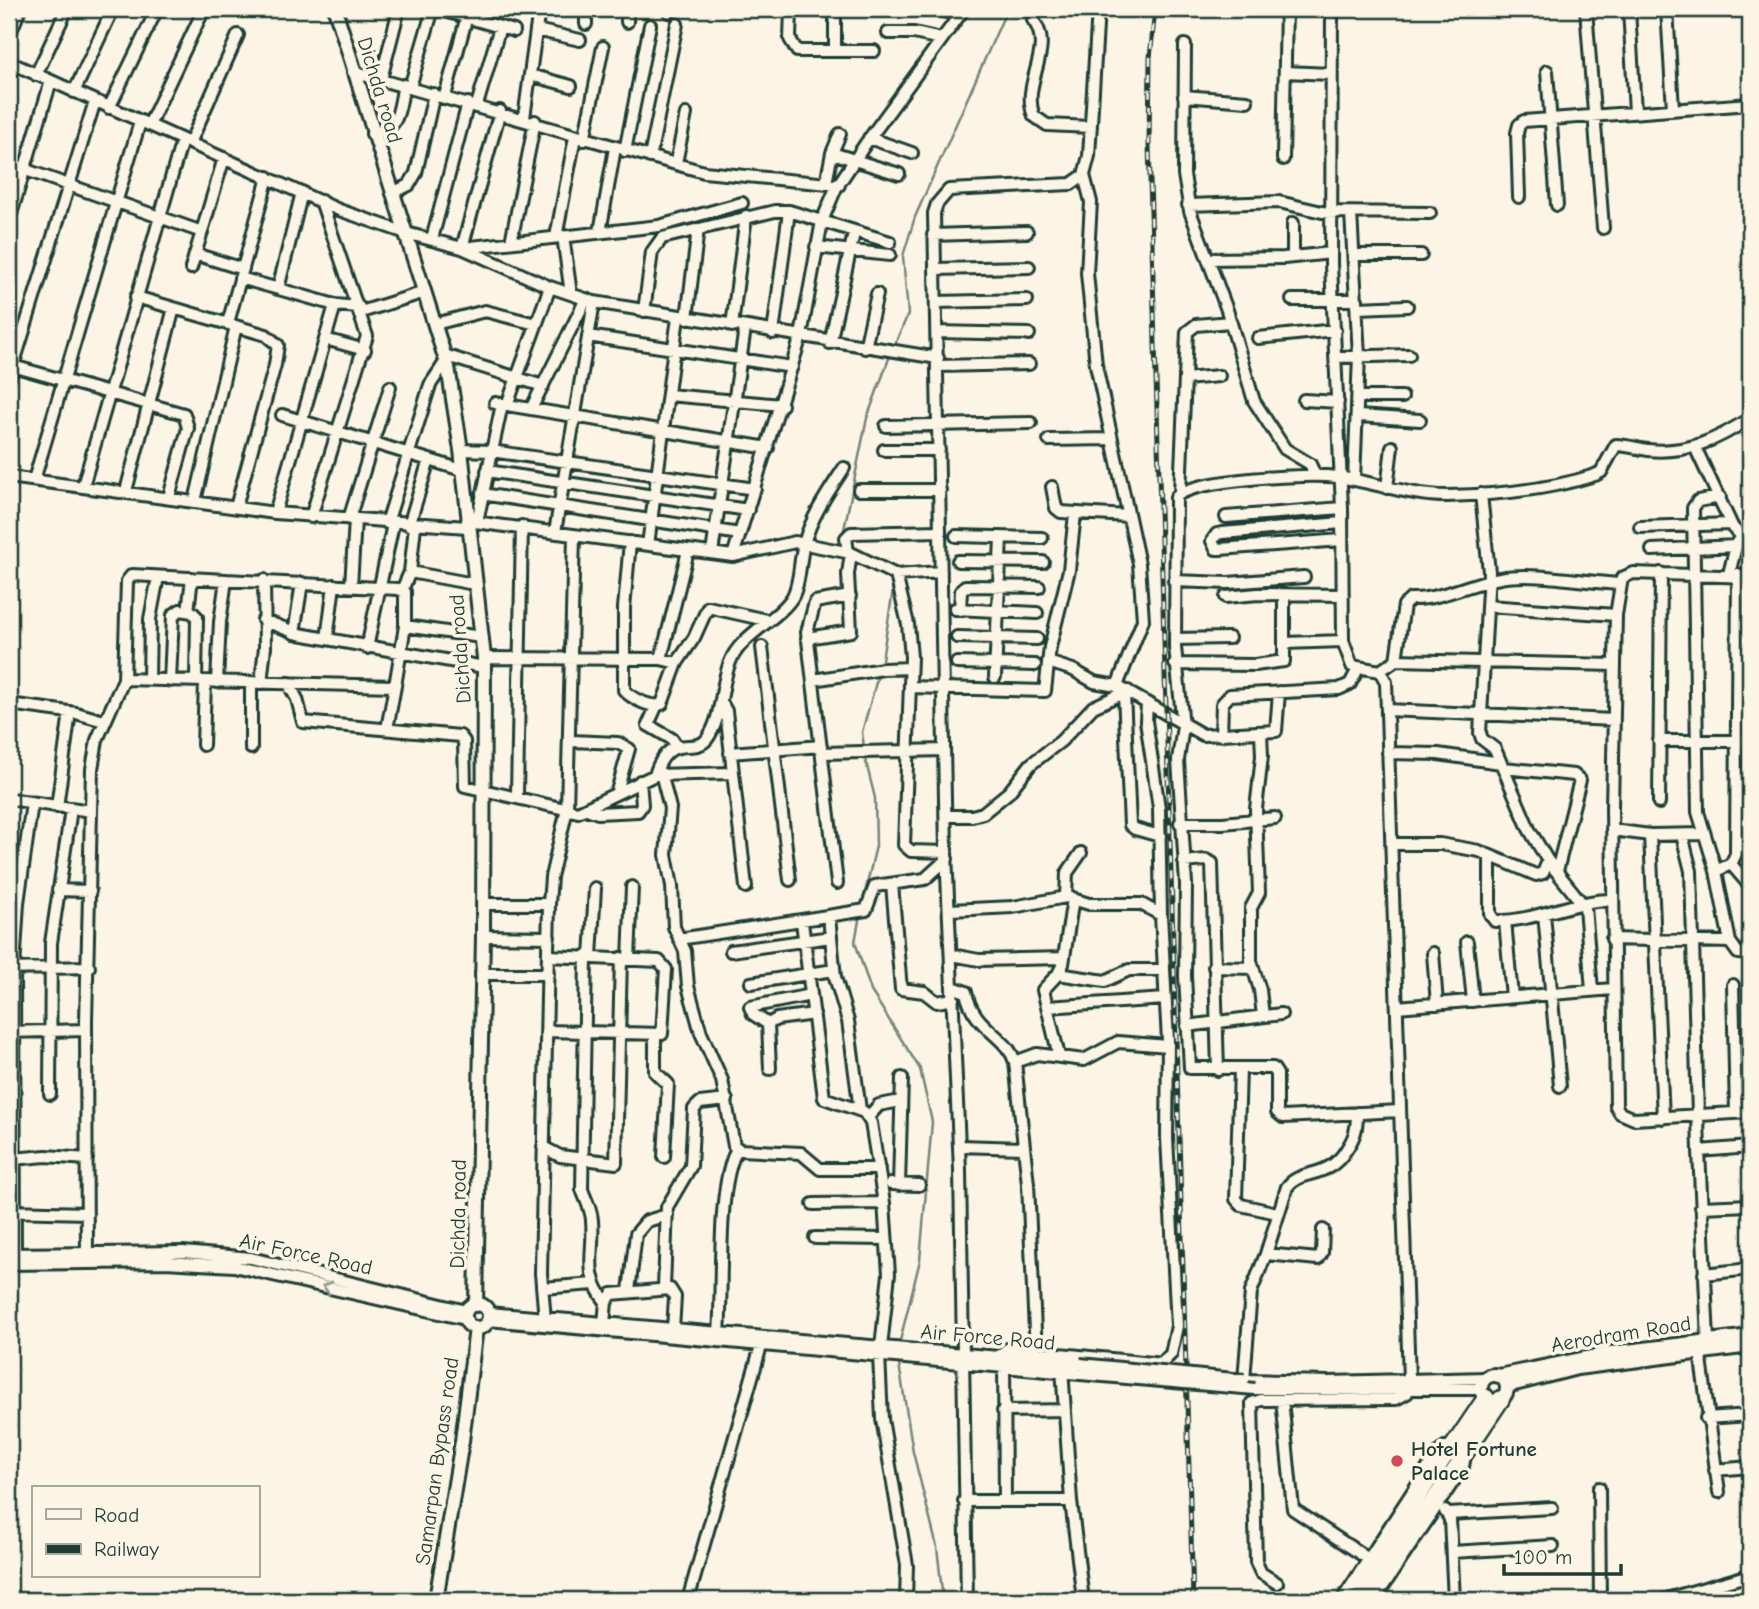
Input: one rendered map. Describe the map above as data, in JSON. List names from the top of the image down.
{
  "streets": {
    "main road": ["Dichda road", "Aerodram Road", "Samarpan Bypass road"],
    "street": ["Air Force Road"]
  },
  "crossings": [
    ["Dichda road", "Air Force Road"],
    ["Air Force Road", "Aerodram Road"]
  ],
  "places": ["Hotel Fortune Palace"],
  "legend": ["Road", "Railway"],
  "scale_bar": "100 m"
}
